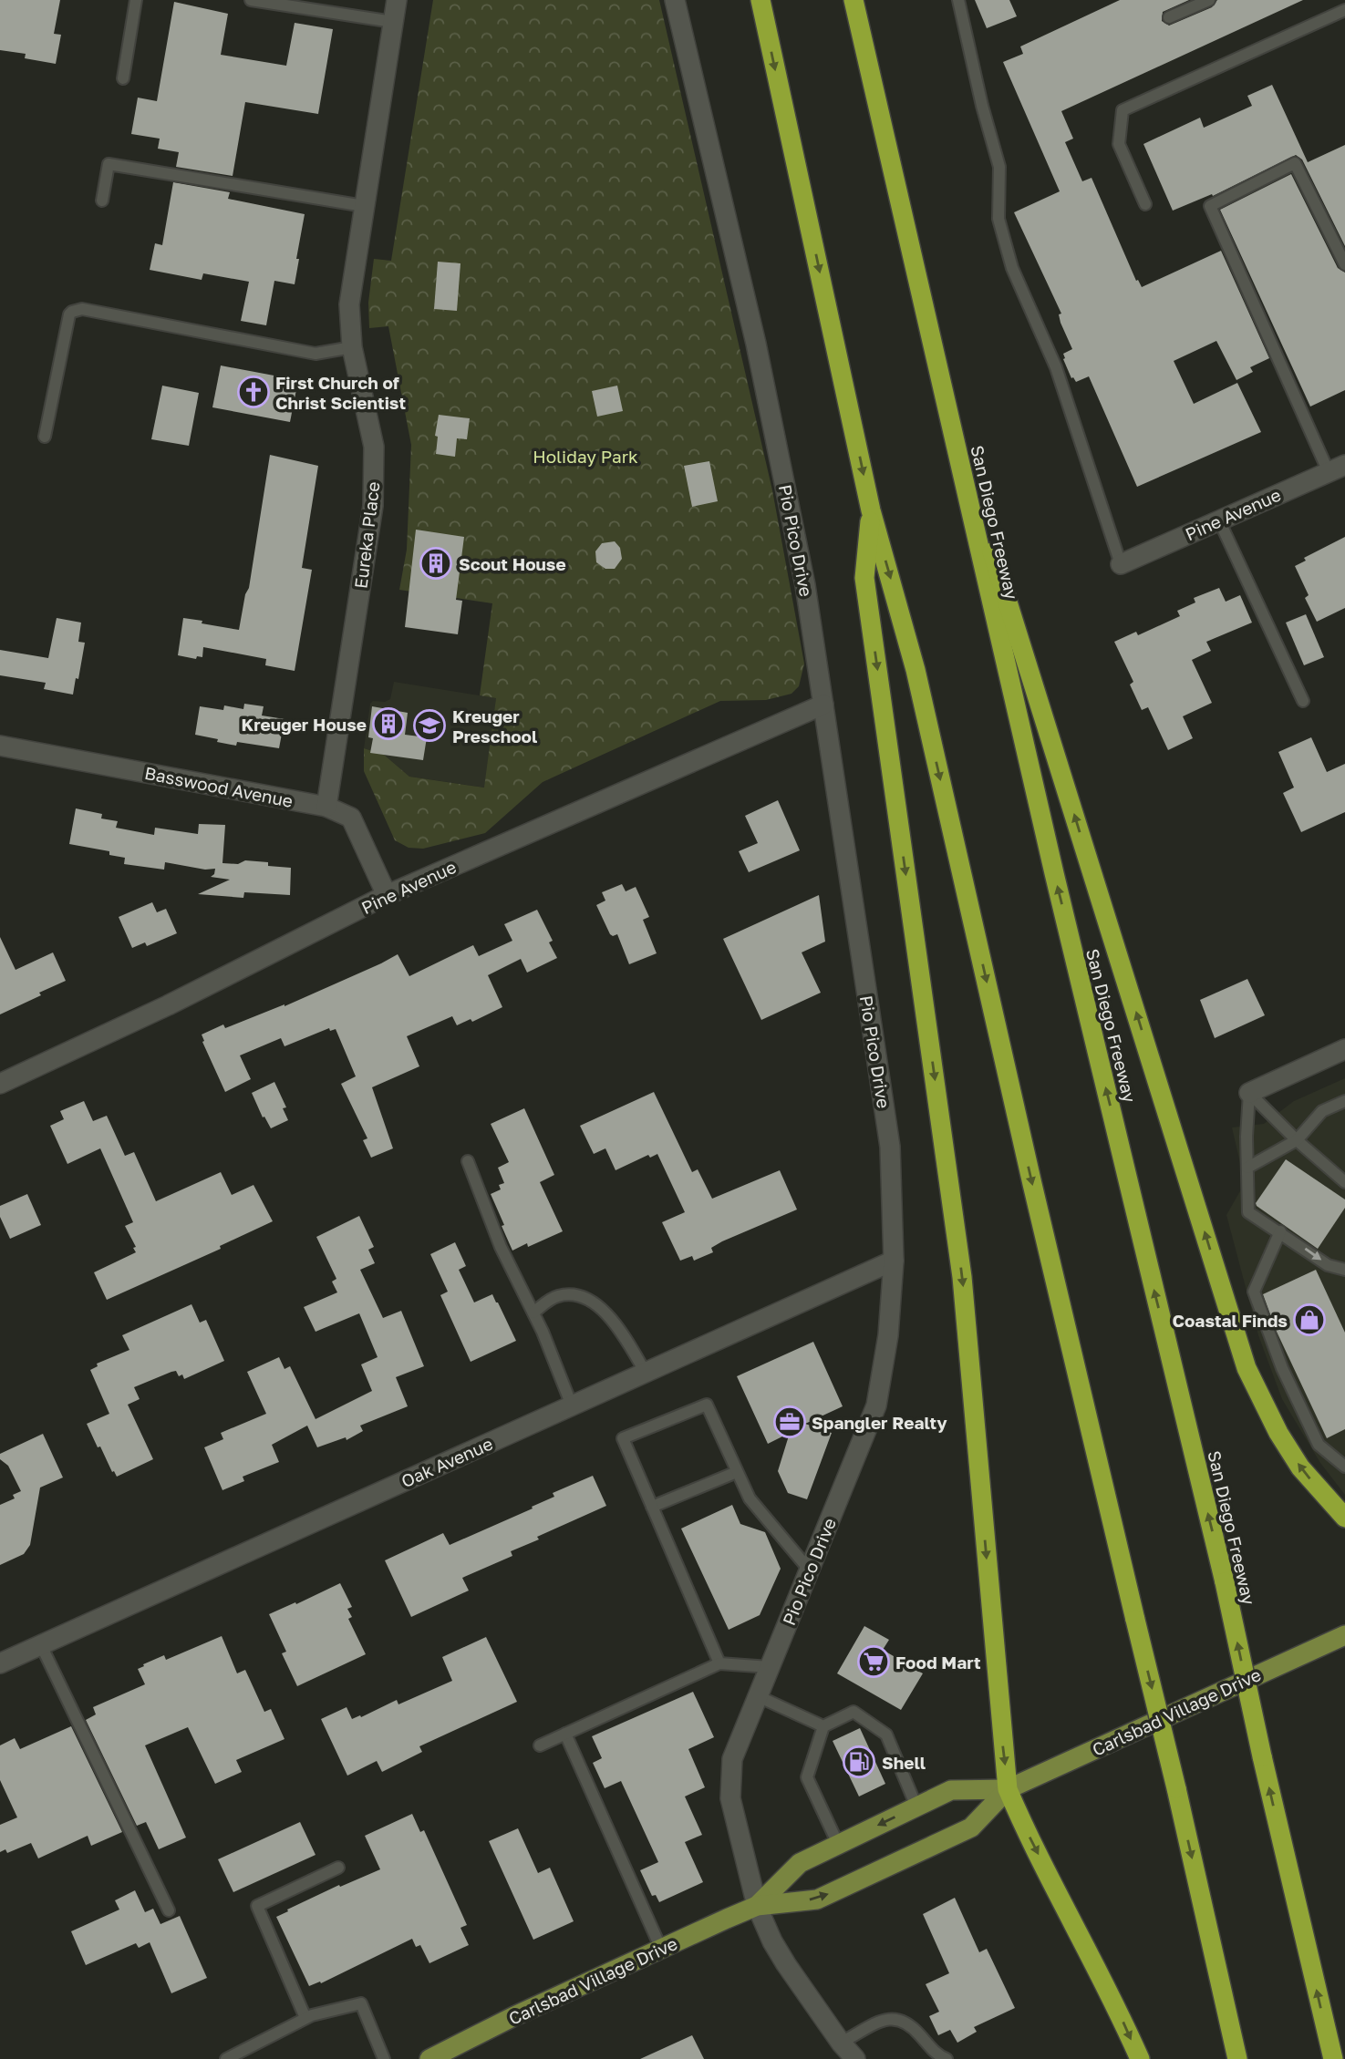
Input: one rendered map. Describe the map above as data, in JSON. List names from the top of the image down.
{
  "streets": {
    "highway": ["San Diego Freeway"],
    "main road": ["Carlsbad Village Drive"],
    "street": [
      "Pine Avenue",
      "Eureka Place",
      "Pio Pico Drive",
      "Basswood Avenue",
      "Oak Avenue"
    ]
  },
  "crossings": [
    ["Pine Avenue", "Pio Pico Drive"],
    ["Pine Avenue", "Basswood Avenue"],
    ["Eureka Place", "Basswood Avenue"],
    ["Pio Pico Drive", "Oak Avenue"],
    ["Pio Pico Drive", "Carlsbad Village Drive"]
  ],
  "parks": ["Holiday Park"],
  "places": {
    "church": ["First Church of Christ Scientist"],
    "building": ["Scout House", "Kreuger House"],
    "school or university": ["Kreuger Preschool"],
    "shop": ["Coastal Finds"],
    "office": ["Spangler Realty"],
    "supermarket": ["Food Mart"],
    "fuel station": ["Shell"]
  }
}
